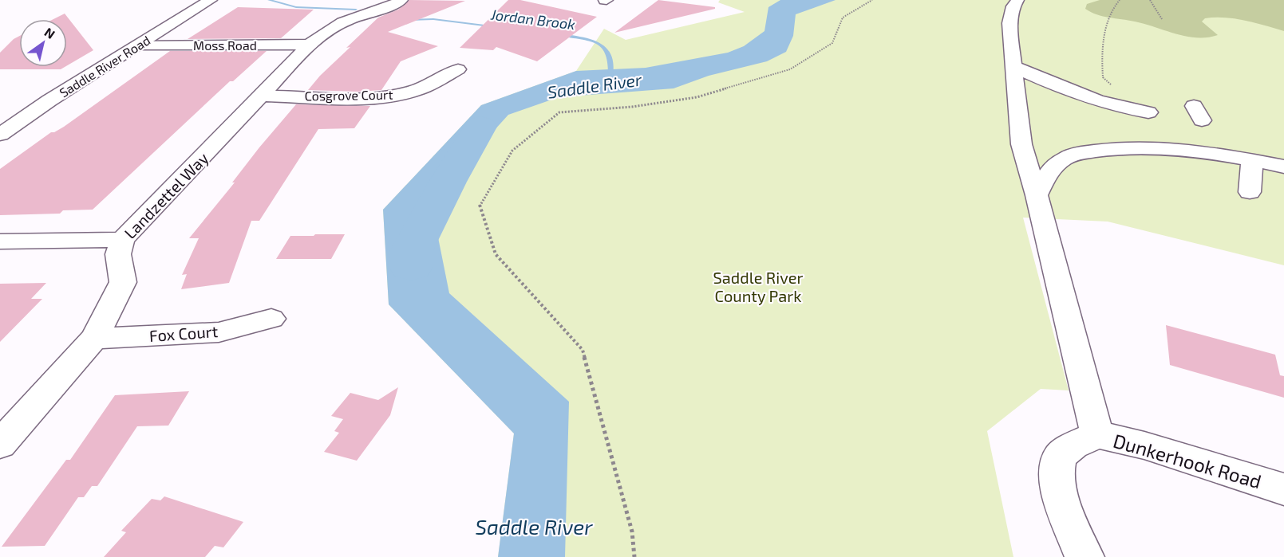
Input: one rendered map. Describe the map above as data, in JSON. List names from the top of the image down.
{
  "streets": {
    "street": [
      "Moss Road",
      "Saddle River Road",
      "Cosgrove Court",
      "Landzettel Way",
      "Fox Court",
      "Dunkerhook Road"
    ]
  },
  "crossings": [
    ["Moss Road", "Saddle River Road"],
    ["Moss Road", "Landzettel Way"],
    ["Cosgrove Court", "Landzettel Way"],
    ["Landzettel Way", "Fox Court"]
  ],
  "water": ["Jordan Brook", "Saddle River"],
  "parks": ["Saddle River County Park"],
  "north": "top right"
}
